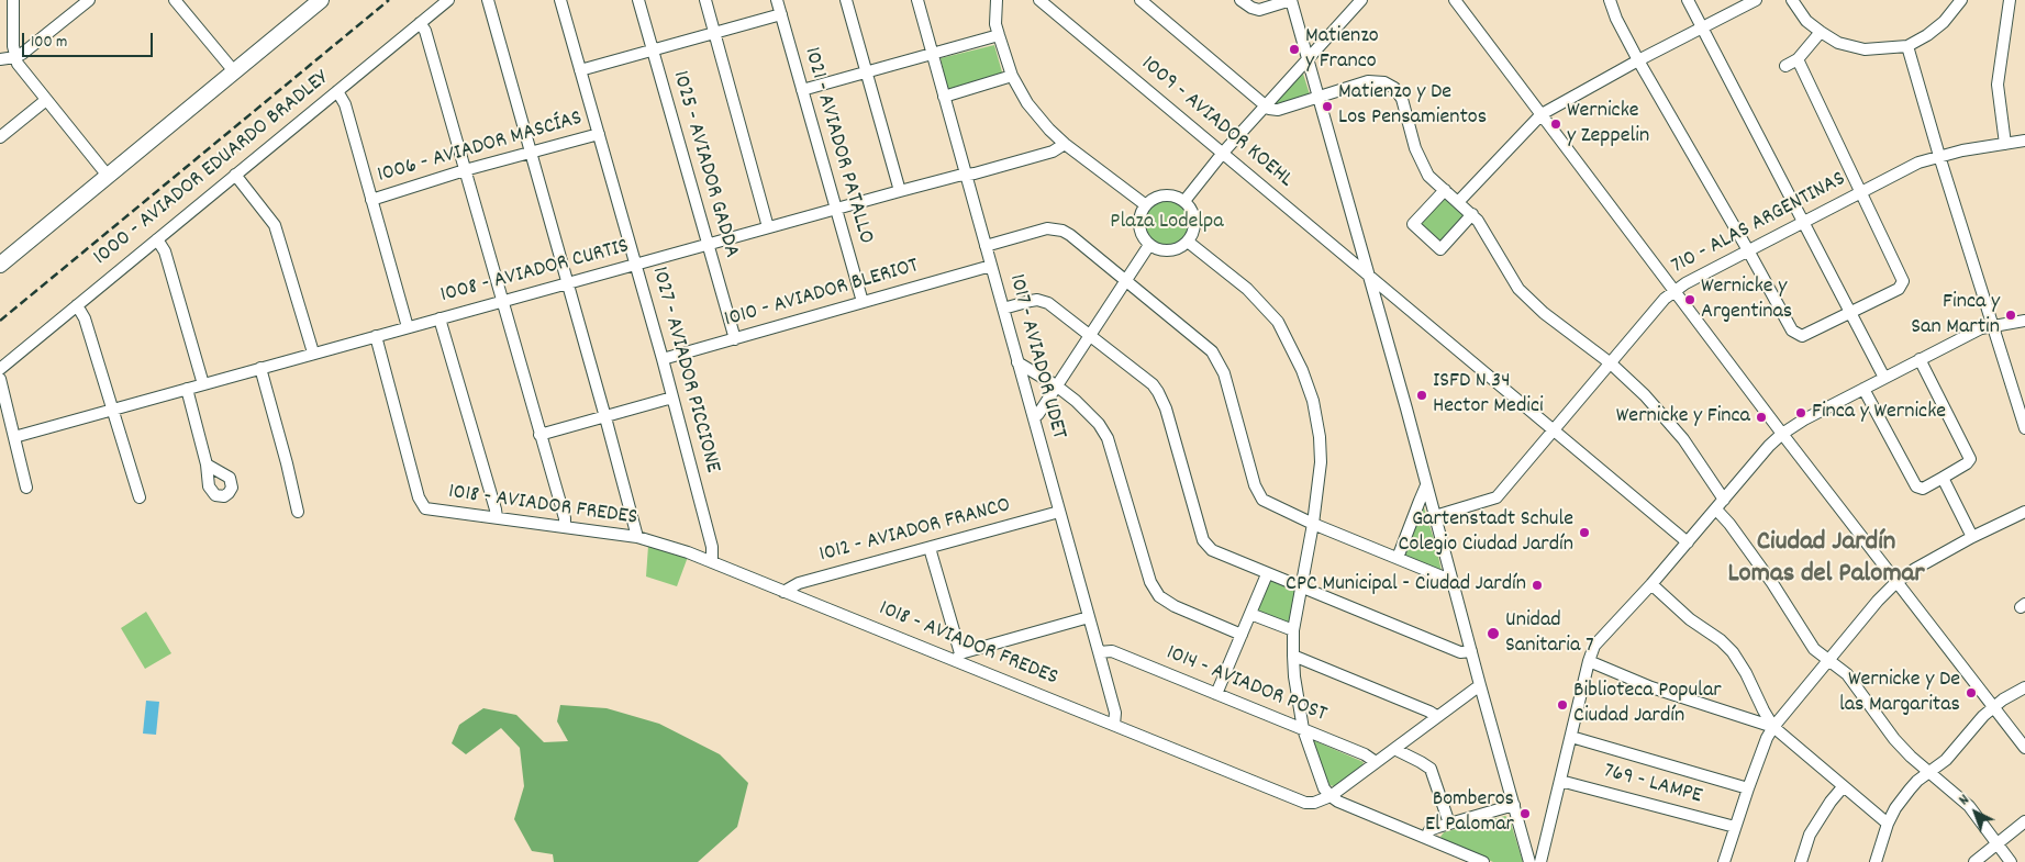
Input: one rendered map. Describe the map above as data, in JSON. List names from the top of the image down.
{
  "streets": {
    "street": [
      "1009 - AVIADOR KOEHL",
      "1021 - AVIADOR PATALLO",
      "1006 - AVIADOR MASCÍAS",
      "1025 - AVIADOR GADDA",
      "1000 - AVIADOR EDUARDO BRADLEY",
      "710 - ALAS ARGENTINAS",
      "1008 - AVIADOR CURTIS",
      "1010 - AVIADOR BLERIOT",
      "1017 - AVIADOR UDET",
      "1027 - AVIADOR PICCIONE",
      "1018 - AVIADOR FREDES",
      "1012 - AVIADOR FRANCO",
      "1014 - AVIADOR POST",
      "769 - LAMPE"
    ]
  },
  "crossings": [
    ["1009 - AVIADOR KOEHL", "710 - ALAS ARGENTINAS"],
    ["1021 - AVIADOR PATALLO", "1008 - AVIADOR CURTIS"],
    ["1021 - AVIADOR PATALLO", "1010 - AVIADOR BLERIOT"],
    ["1006 - AVIADOR MASCÍAS", "1027 - AVIADOR PICCIONE"],
    ["1025 - AVIADOR GADDA", "1008 - AVIADOR CURTIS"],
    ["1025 - AVIADOR GADDA", "1010 - AVIADOR BLERIOT"],
    ["1008 - AVIADOR CURTIS", "1017 - AVIADOR UDET"],
    ["1008 - AVIADOR CURTIS", "1027 - AVIADOR PICCIONE"],
    ["1008 - AVIADOR CURTIS", "1018 - AVIADOR FREDES"],
    ["1010 - AVIADOR BLERIOT", "1017 - AVIADOR UDET"],
    ["1010 - AVIADOR BLERIOT", "1027 - AVIADOR PICCIONE"],
    ["1017 - AVIADOR UDET", "1018 - AVIADOR FREDES"],
    ["1017 - AVIADOR UDET", "1012 - AVIADOR FRANCO"],
    ["1017 - AVIADOR UDET", "1014 - AVIADOR POST"],
    ["1027 - AVIADOR PICCIONE", "1018 - AVIADOR FREDES"],
    ["1018 - AVIADOR FREDES", "1012 - AVIADOR FRANCO"]
  ],
  "districts": ["Ciudad Jardín Lomas del Palomar"],
  "parks": ["Plaza Lodelpa"],
  "places": [
    "Matienzo y Franco",
    "Matienzo y De Los Pensamientos",
    "Wernicke y Zeppelin",
    "Wernicke y Argentinas",
    "Finca y San Martin",
    "ISFD N 34 Hector Medici",
    "Finca y Wernicke",
    "Wernicke y Finca",
    "Gartenstadt Schule Colegio Ciudad Jardín",
    "CPC Municipal - Ciudad Jardín",
    "Unidad Sanitaria 7",
    "Wernicke y De las Margaritas",
    "Biblioteca Popular Ciudad Jardín",
    "Bomberos El Palomar"
  ],
  "scale_bar": "100 m",
  "north": "top left"
}
